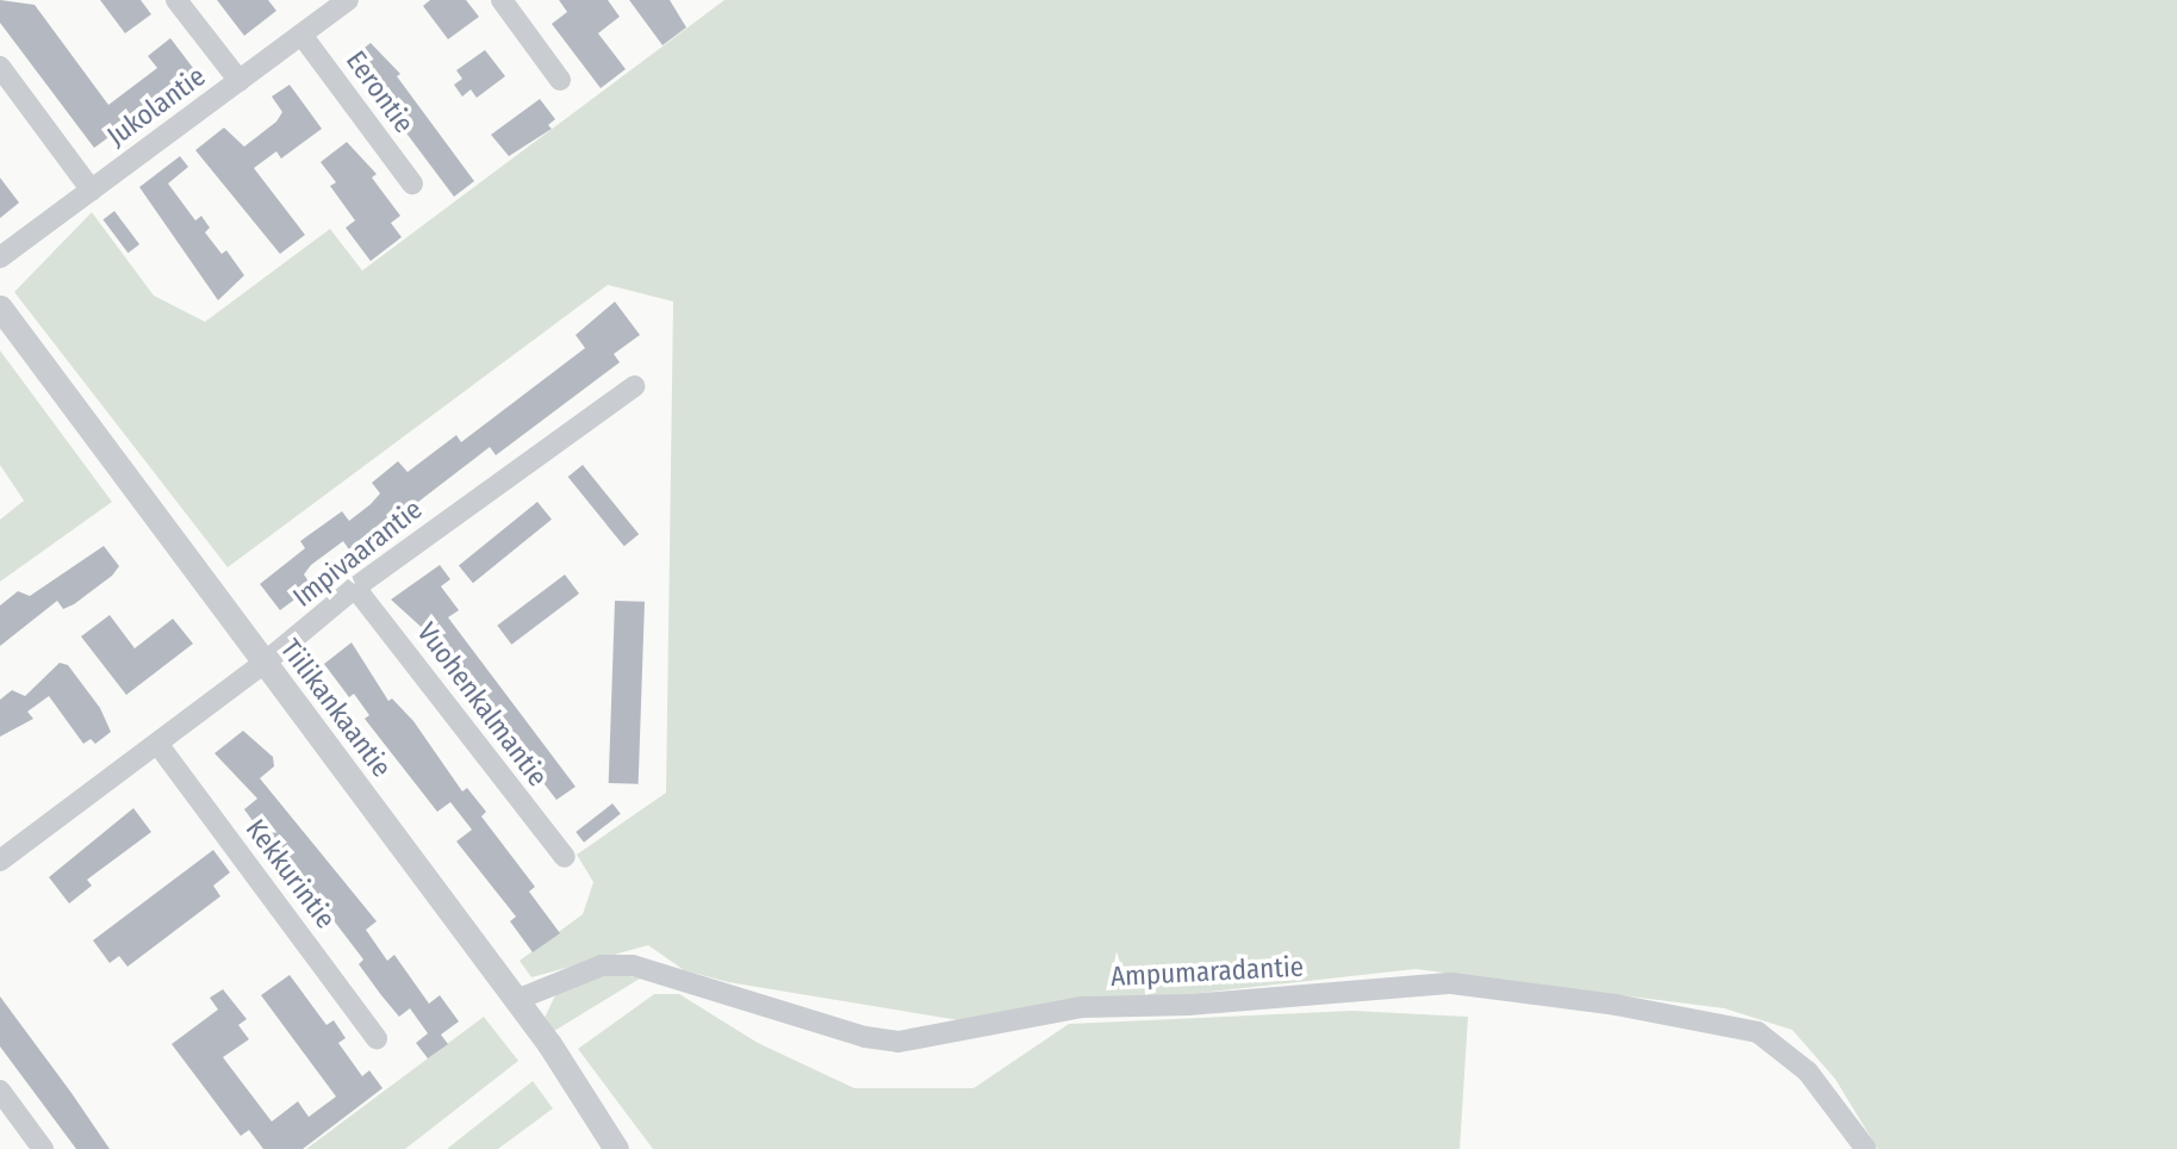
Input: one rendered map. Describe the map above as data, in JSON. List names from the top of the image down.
{
  "streets": {
    "street": [
      "Eerontie",
      "Jukolantie",
      "Impivaarantie",
      "Vuohenkalmantie",
      "Tiilikankaantie",
      "Kekkurintie",
      "Ampumaradantie"
    ]
  },
  "crossings": [
    ["Eerontie", "Jukolantie"],
    ["Impivaarantie", "Vuohenkalmantie"],
    ["Impivaarantie", "Tiilikankaantie"],
    ["Impivaarantie", "Kekkurintie"],
    ["Tiilikankaantie", "Ampumaradantie"]
  ]
}
